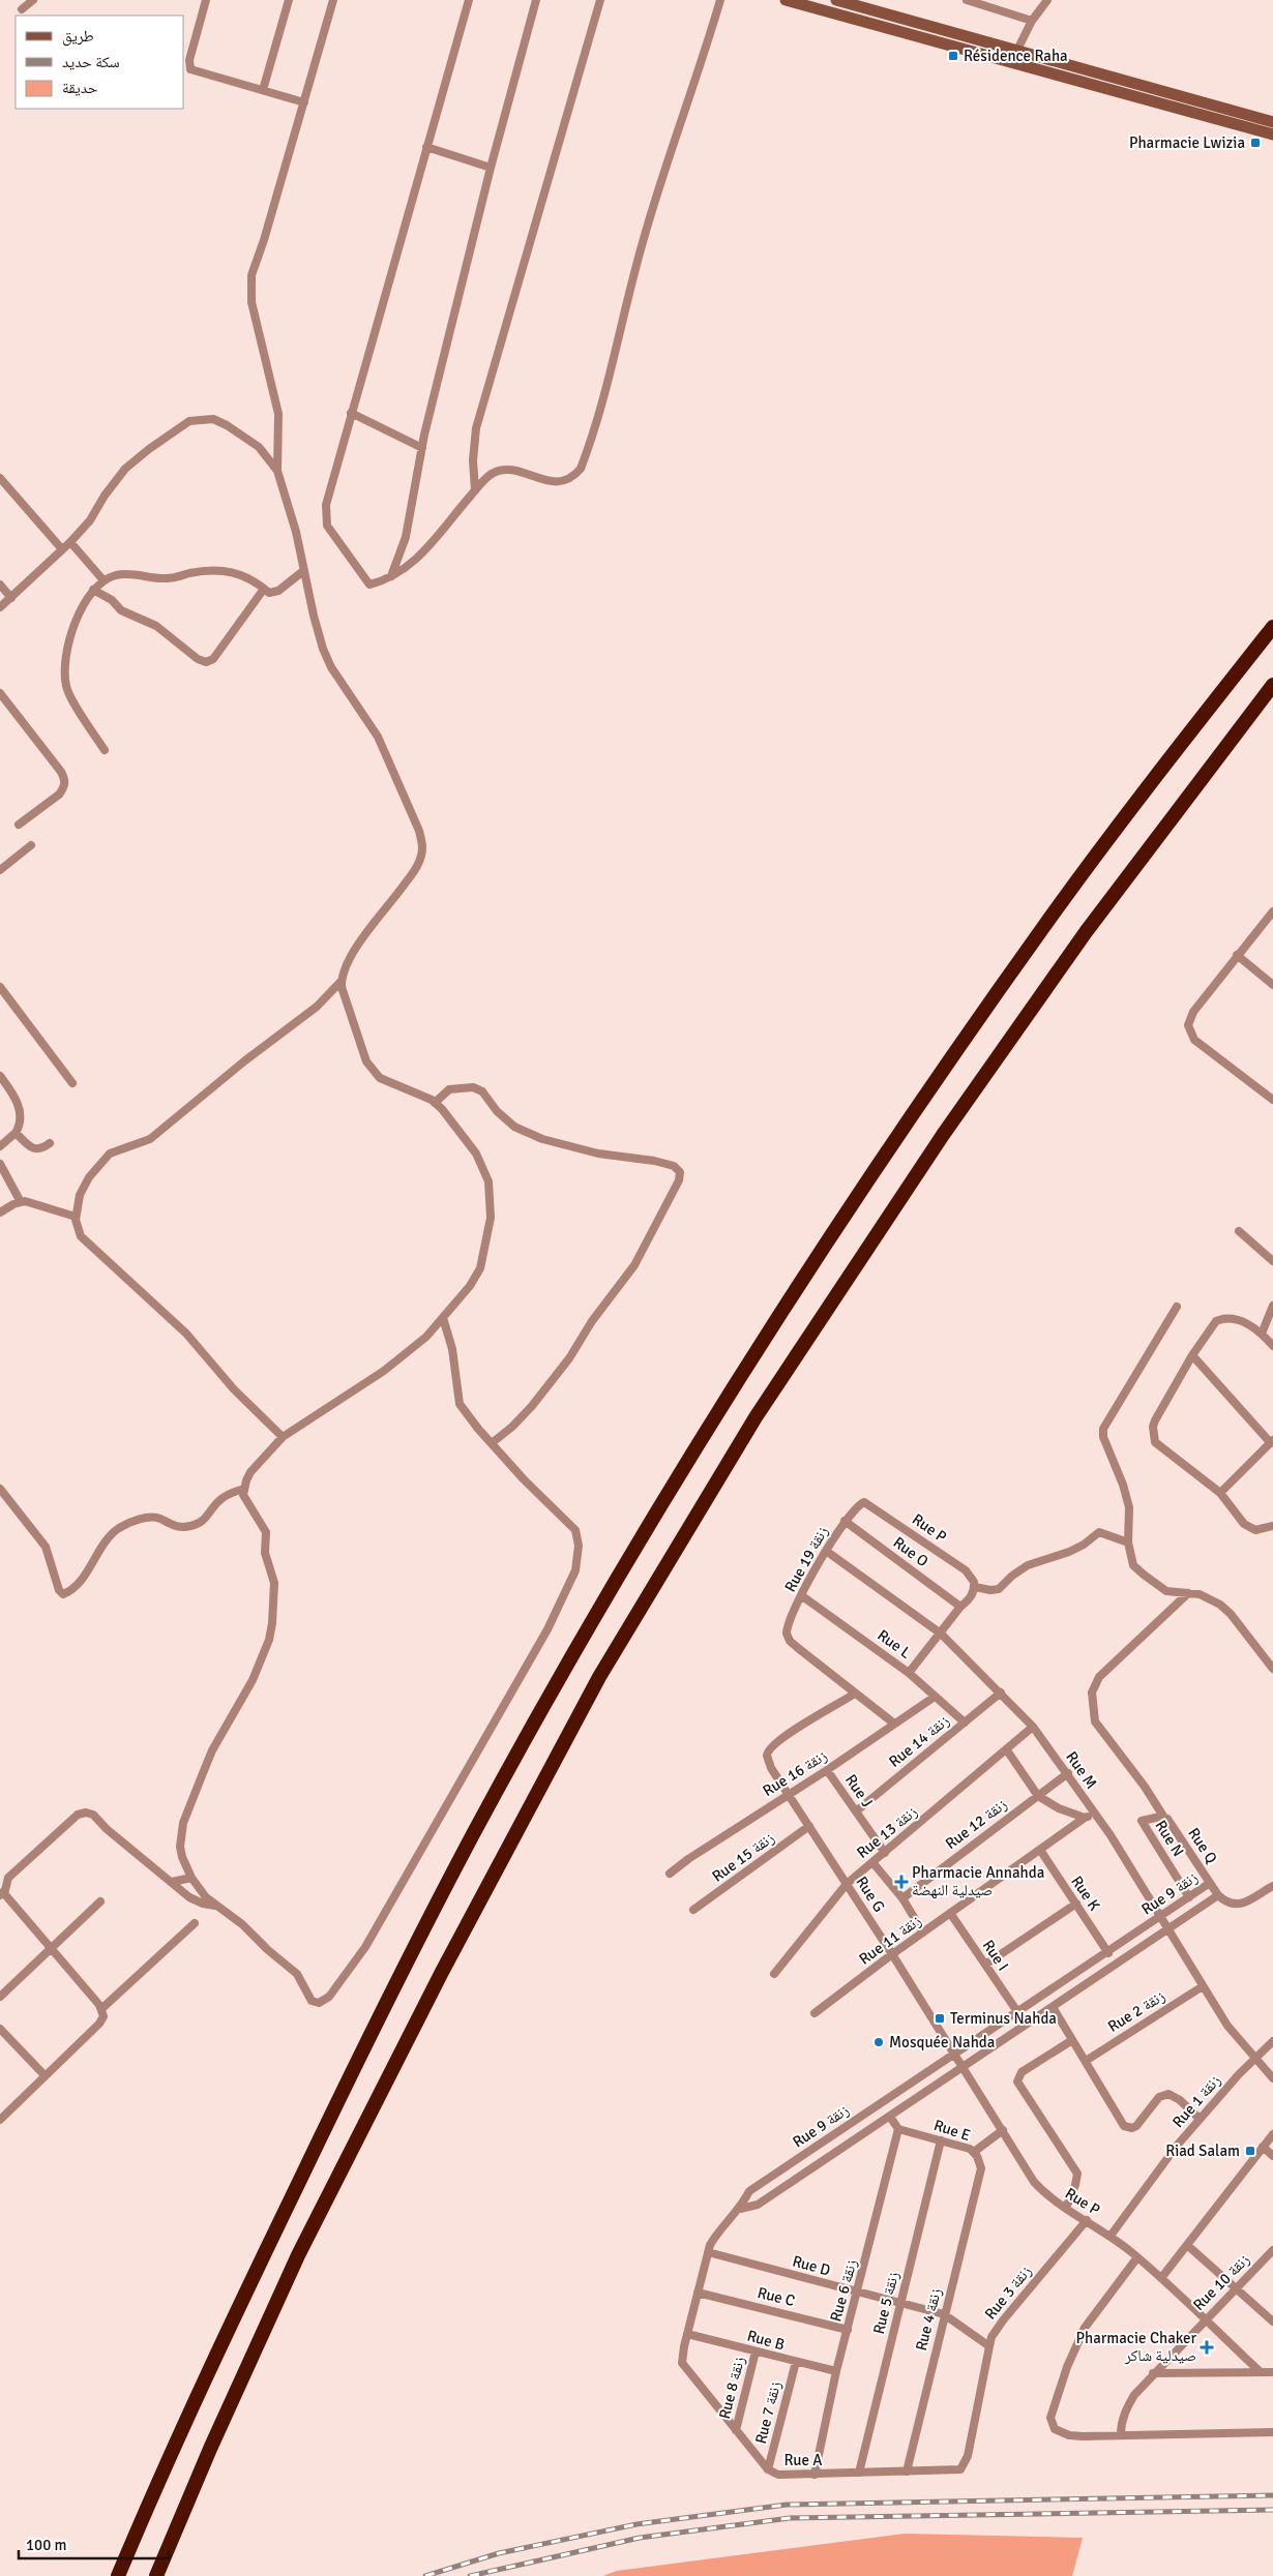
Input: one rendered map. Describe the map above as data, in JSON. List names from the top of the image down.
{
  "streets": {
    "street": [
      "Rue P",
      "Rue O",
      "Rue 19 زنقة",
      "Rue L",
      "Rue 14 زنقة",
      "Rue M",
      "Rue 16 زنقة",
      "Rue J",
      "Rue 12 زنقة",
      "Rue 13 زنقة",
      "Rue N",
      "Rue Q",
      "Rue 15 زنقة",
      "Rue K",
      "Rue 9 زنقة",
      "Rue G",
      "Rue 11 زنقة",
      "Rue I",
      "Rue 2 زنقة",
      "Rue 1 زنقة",
      "Rue E",
      "Rue D",
      "Rue 10 زنقة",
      "Rue 6 زنقة",
      "Rue 3 زنقة",
      "Rue C",
      "Rue 5 زنقة",
      "Rue 4 زنقة",
      "Rue B",
      "Rue 8 زنقة",
      "Rue 7 زنقة",
      "Rue A"
    ]
  },
  "crossings": [
    ["Rue P", "Rue 19 زنقة"],
    ["Rue P", "Rue 9 زنقة"],
    ["Rue P", "Rue G"],
    ["Rue P", "Rue 1 زنقة"],
    ["Rue P", "Rue 10 زنقة"],
    ["Rue P", "Rue 3 زنقة"],
    ["Rue O", "Rue 19 زنقة"],
    ["Rue 19 زنقة", "Rue L"],
    ["Rue 19 زنقة", "Rue M"],
    ["Rue 19 زنقة", "Rue G"],
    ["Rue L", "Rue 14 زنقة"],
    ["Rue L", "Rue 16 زنقة"],
    ["Rue 14 زنقة", "Rue M"],
    ["Rue 14 زنقة", "Rue J"],
    ["Rue M", "Rue 12 زنقة"],
    ["Rue M", "Rue 13 زنقة"],
    ["Rue M", "Rue 9 زنقة"],
    ["Rue M", "Rue 2 زنقة"],
    ["Rue M", "Rue 1 زنقة"],
    ["Rue 16 زنقة", "Rue J"],
    ["Rue 16 زنقة", "Rue G"],
    ["Rue J", "Rue 13 زنقة"],
    ["Rue 13 زنقة", "Rue G"],
    ["Rue N", "Rue Q"],
    ["Rue N", "Rue 9 زنقة"],
    ["Rue Q", "Rue 9 زنقة"],
    ["Rue 15 زنقة", "Rue G"],
    ["Rue K", "Rue 9 زنقة"],
    ["Rue K", "Rue 11 زنقة"],
    ["Rue 9 زنقة", "Rue I"],
    ["Rue 9 زنقة", "Rue D"],
    ["Rue 9 زنقة", "Rue C"],
    ["Rue 9 زنقة", "Rue B"],
    ["Rue 9 زنقة", "Rue A"],
    ["Rue G", "Rue 11 زنقة"],
    ["Rue 11 زنقة", "Rue I"],
    ["Rue E", "Rue 6 زنقة"],
    ["Rue E", "Rue 5 زنقة"],
    ["Rue E", "Rue 4 زنقة"],
    ["Rue D", "Rue 6 زنقة"],
    ["Rue D", "Rue 3 زنقة"],
    ["Rue D", "Rue 5 زنقة"],
    ["Rue D", "Rue 4 زنقة"],
    ["Rue 6 زنقة", "Rue C"],
    ["Rue 6 زنقة", "Rue B"],
    ["Rue 6 زنقة", "Rue A"],
    ["Rue 3 زنقة", "Rue A"],
    ["Rue 5 زنقة", "Rue A"],
    ["Rue 4 زنقة", "Rue A"],
    ["Rue B", "Rue 8 زنقة"],
    ["Rue B", "Rue 7 زنقة"],
    ["Rue 8 زنقة", "Rue A"],
    ["Rue 7 زنقة", "Rue A"]
  ],
  "places": {
    "transit": [
      "Résidence Raha",
      "Pharmacie Lwizia",
      "Terminus Nahda",
      "Riad Salam"
    ],
    "health": ["Pharmacie Annahda صيدلية النهضة", "Pharmacie Chaker صيدلية شاكر"],
    "other": ["Mosquée Nahda"]
  },
  "legend": ["طريق", "سكة حديد", "حديقة"],
  "scale_bar": "100 m"
}
